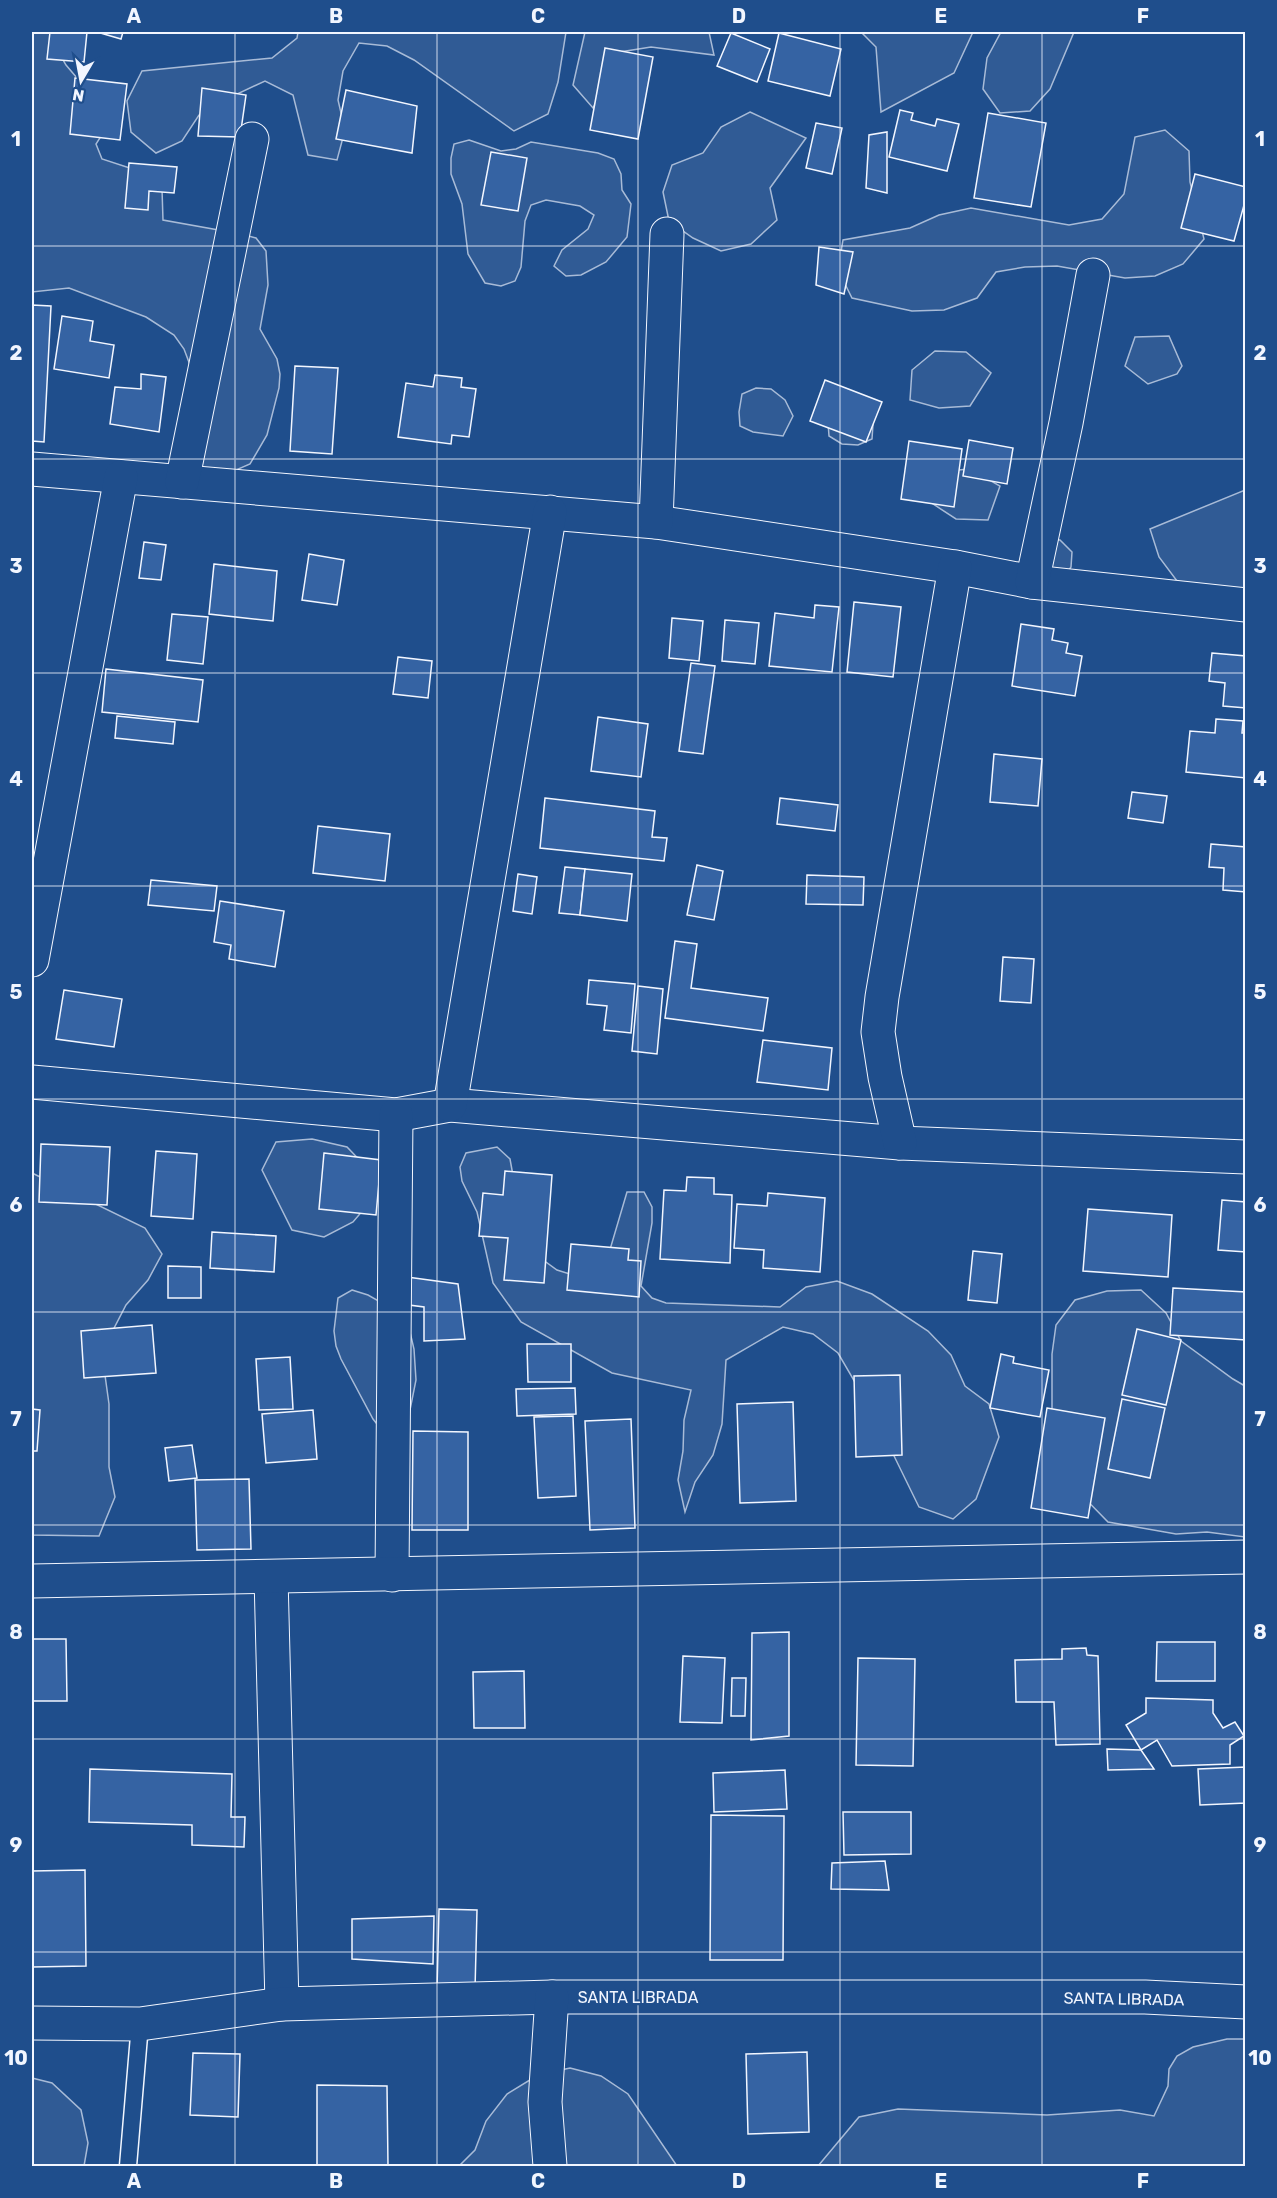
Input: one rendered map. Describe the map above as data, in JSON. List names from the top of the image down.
{
  "streets": {
    "street": ["SANTA LIBRADA"]
  },
  "north": "bottom",
  "grid": {
    "columns": [
      "A",
      "B",
      "C",
      "D",
      "E",
      "F"
    ],
    "rows": [
      "1",
      "2",
      "3",
      "4",
      "5",
      "6",
      "7",
      "8",
      "9",
      "10"
    ]
  }
}
